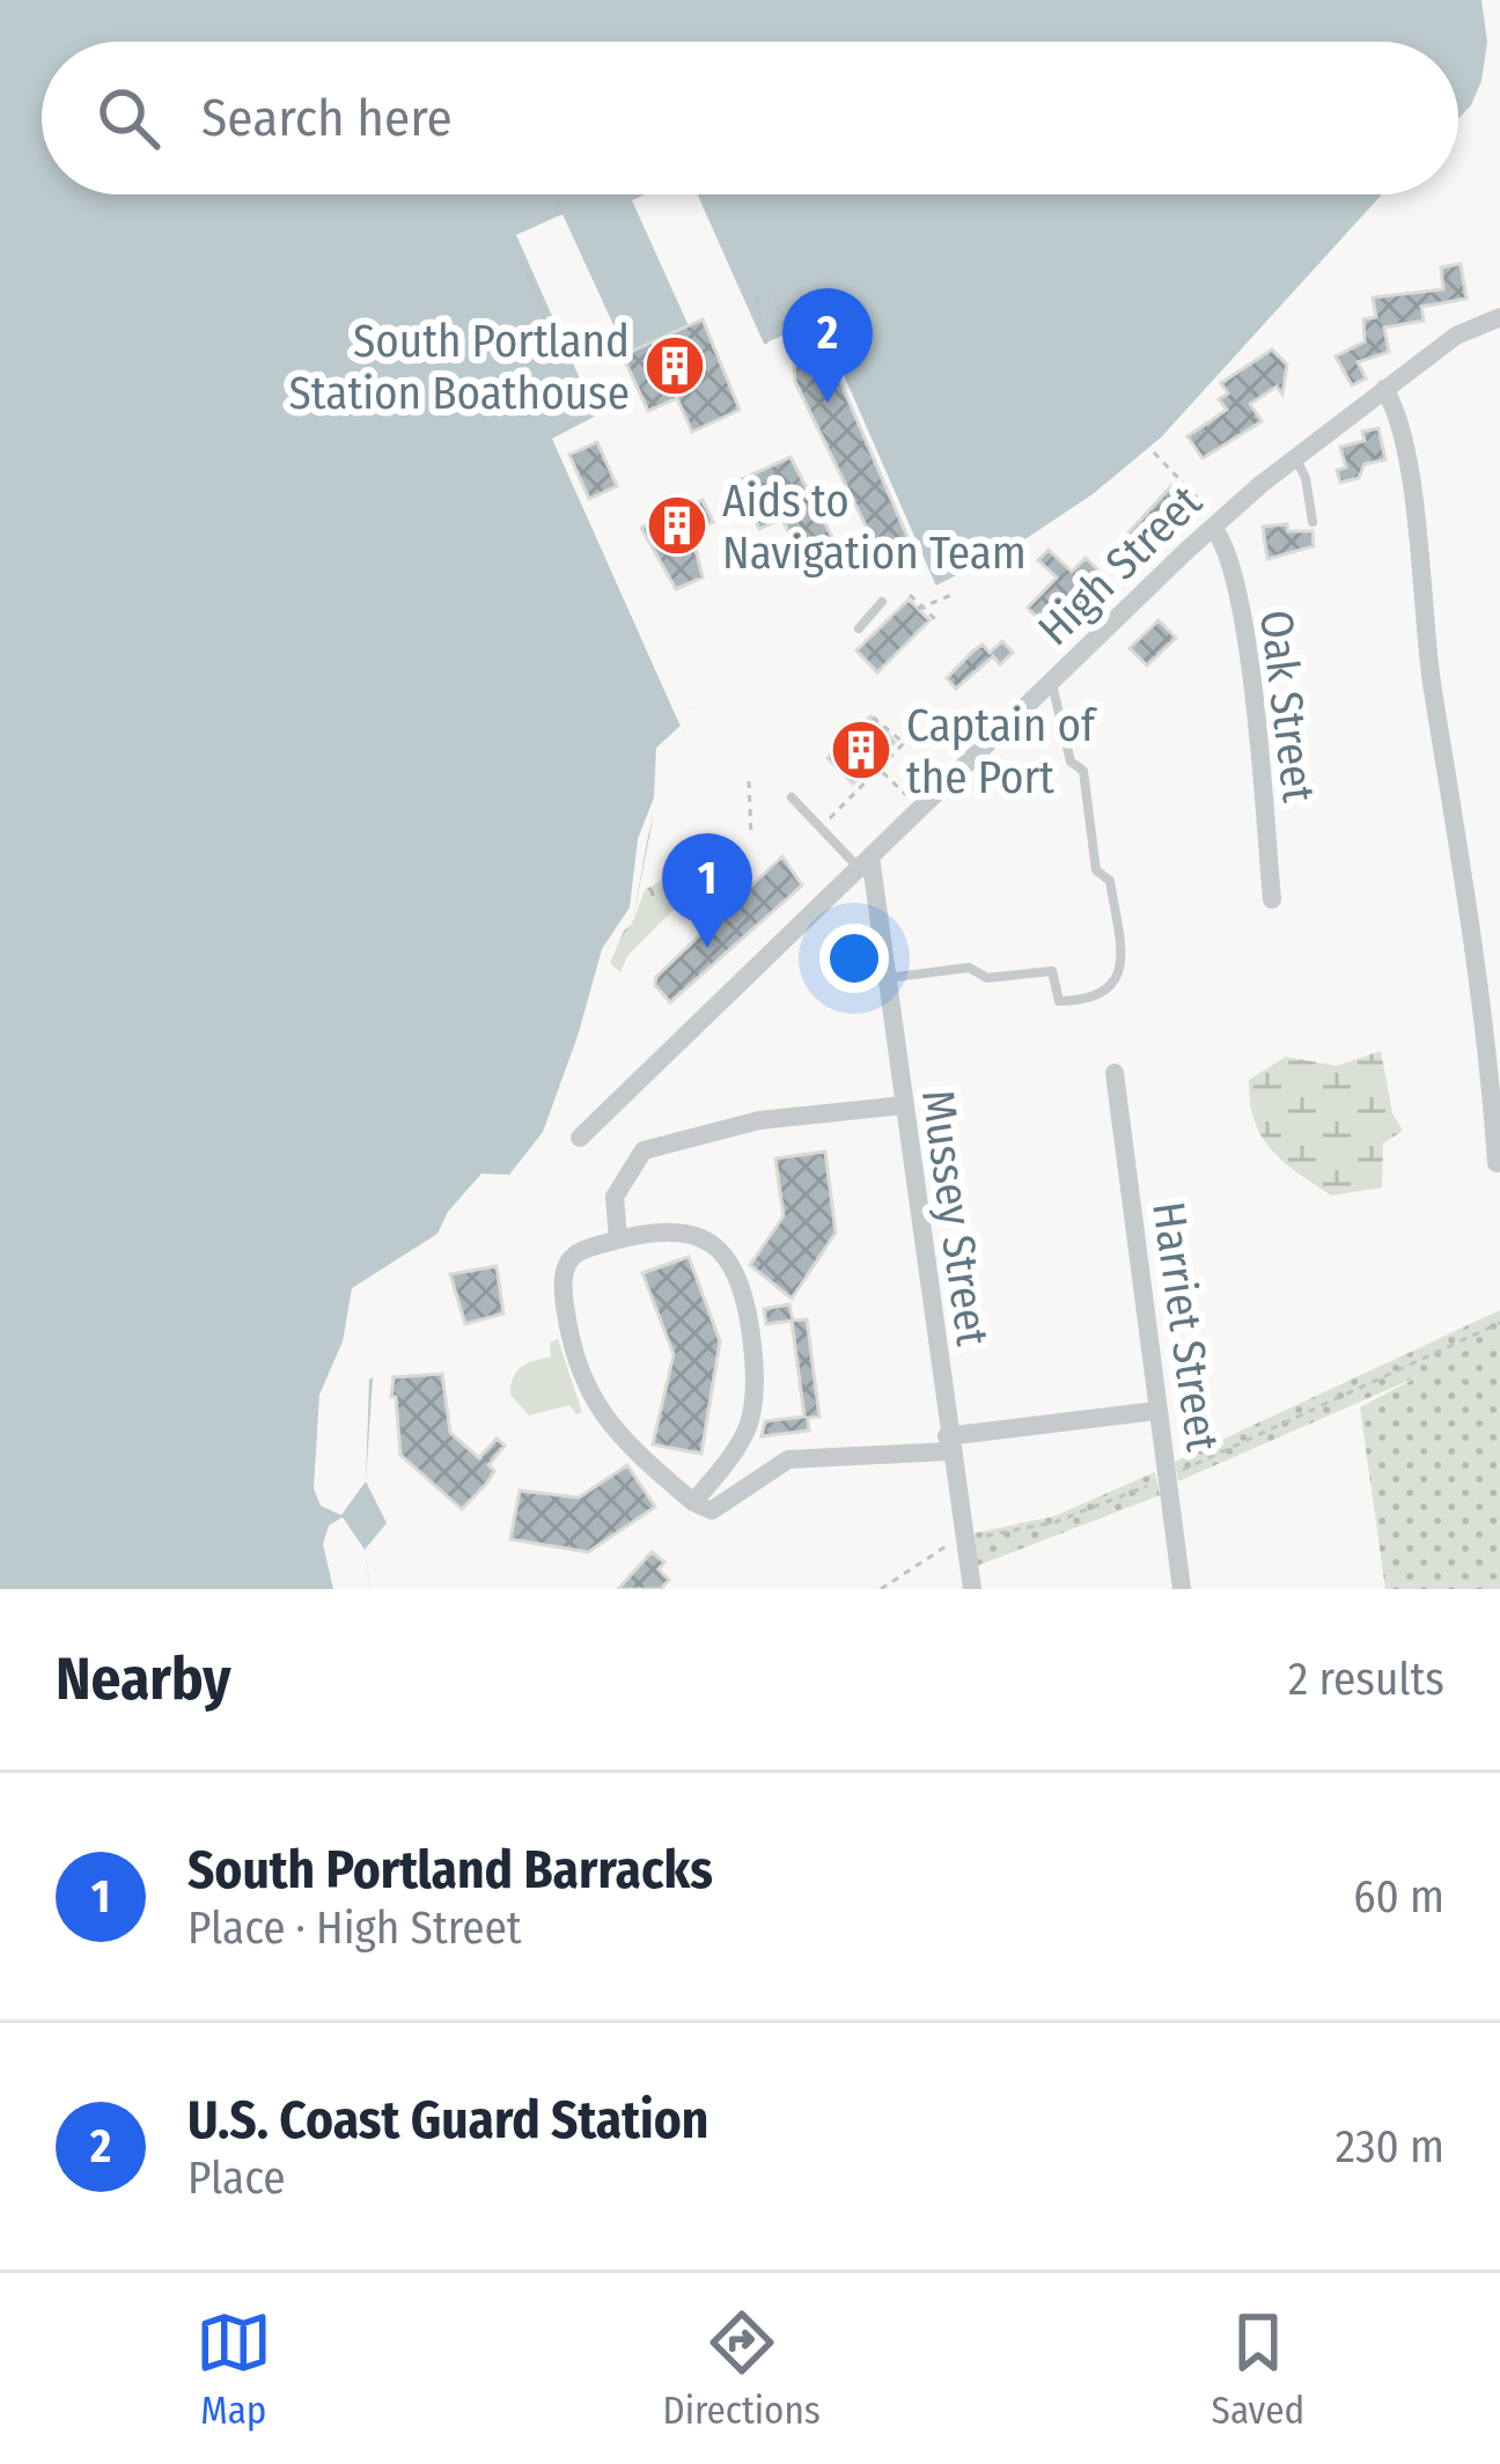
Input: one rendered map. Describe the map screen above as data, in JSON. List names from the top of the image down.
{
  "streets": {
    "street": [
      "High Street",
      "Oak Street",
      "Mussey Street",
      "Harriet Street"
    ]
  },
  "crossings": [
    ["High Street", "Oak Street"],
    ["High Street", "Mussey Street"]
  ],
  "places": {
    "building": ["South Portland Station Boathouse", "Aids to Navigation Team", "Captain of the Port"]
  },
  "page": {
    "search": "Search here",
    "pins": ["2", "1"],
    "heading": ["Nearby", "2 results"],
    "list": [
      {
        "mark": "1",
        "name": "South Portland Barracks",
        "note": "Place · High Street",
        "value": "60 m"
      },
      {
        "mark": "2",
        "name": "U.S. Coast Guard Station",
        "note": "Place",
        "value": "230 m"
      }
    ],
    "nav": ["Map", "Directions", "Saved"]
  }
}
